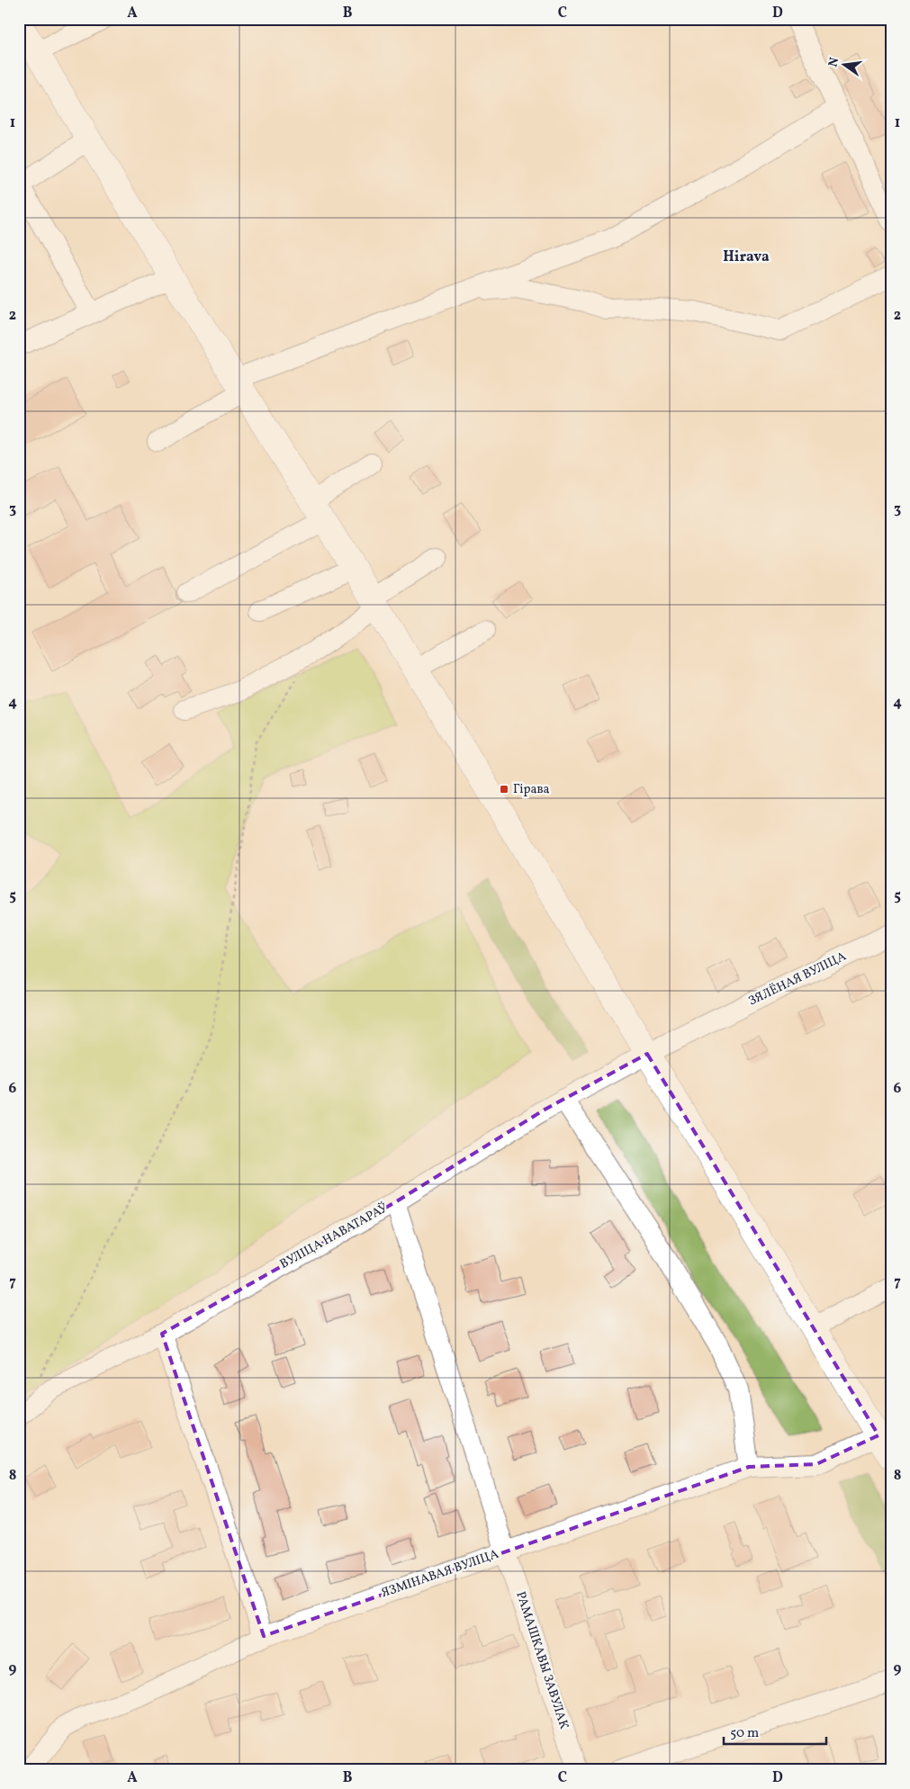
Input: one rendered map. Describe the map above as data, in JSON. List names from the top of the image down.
{
  "streets": {
    "street": [
      "ЗЯЛЁНАЯ ВУЛІЦА",
      "ВУЛІЦА НАВАТАРАЎ",
      "ЯЗМІНАВАЯ ВУЛІЦА",
      "РАМАШКАВЫ ЗАВУЛАК"
    ]
  },
  "crossings": [
    ["ЗЯЛЁНАЯ ВУЛІЦА", "ВУЛІЦА НАВАТАРАЎ"],
    ["ВУЛІЦА НАВАТАРАЎ", "РАМАШКАВЫ ЗАВУЛАК"],
    ["ЯЗМІНАВАЯ ВУЛІЦА", "РАМАШКАВЫ ЗАВУЛАК"]
  ],
  "districts": ["Hirava"],
  "places": {
    "transit": ["Гірава"]
  },
  "scale_bar": "50 m",
  "north": "left",
  "grid": {
    "columns": [
      "A",
      "B",
      "C",
      "D"
    ],
    "rows": [
      "1",
      "2",
      "3",
      "4",
      "5",
      "6",
      "7",
      "8",
      "9"
    ]
  }
}
